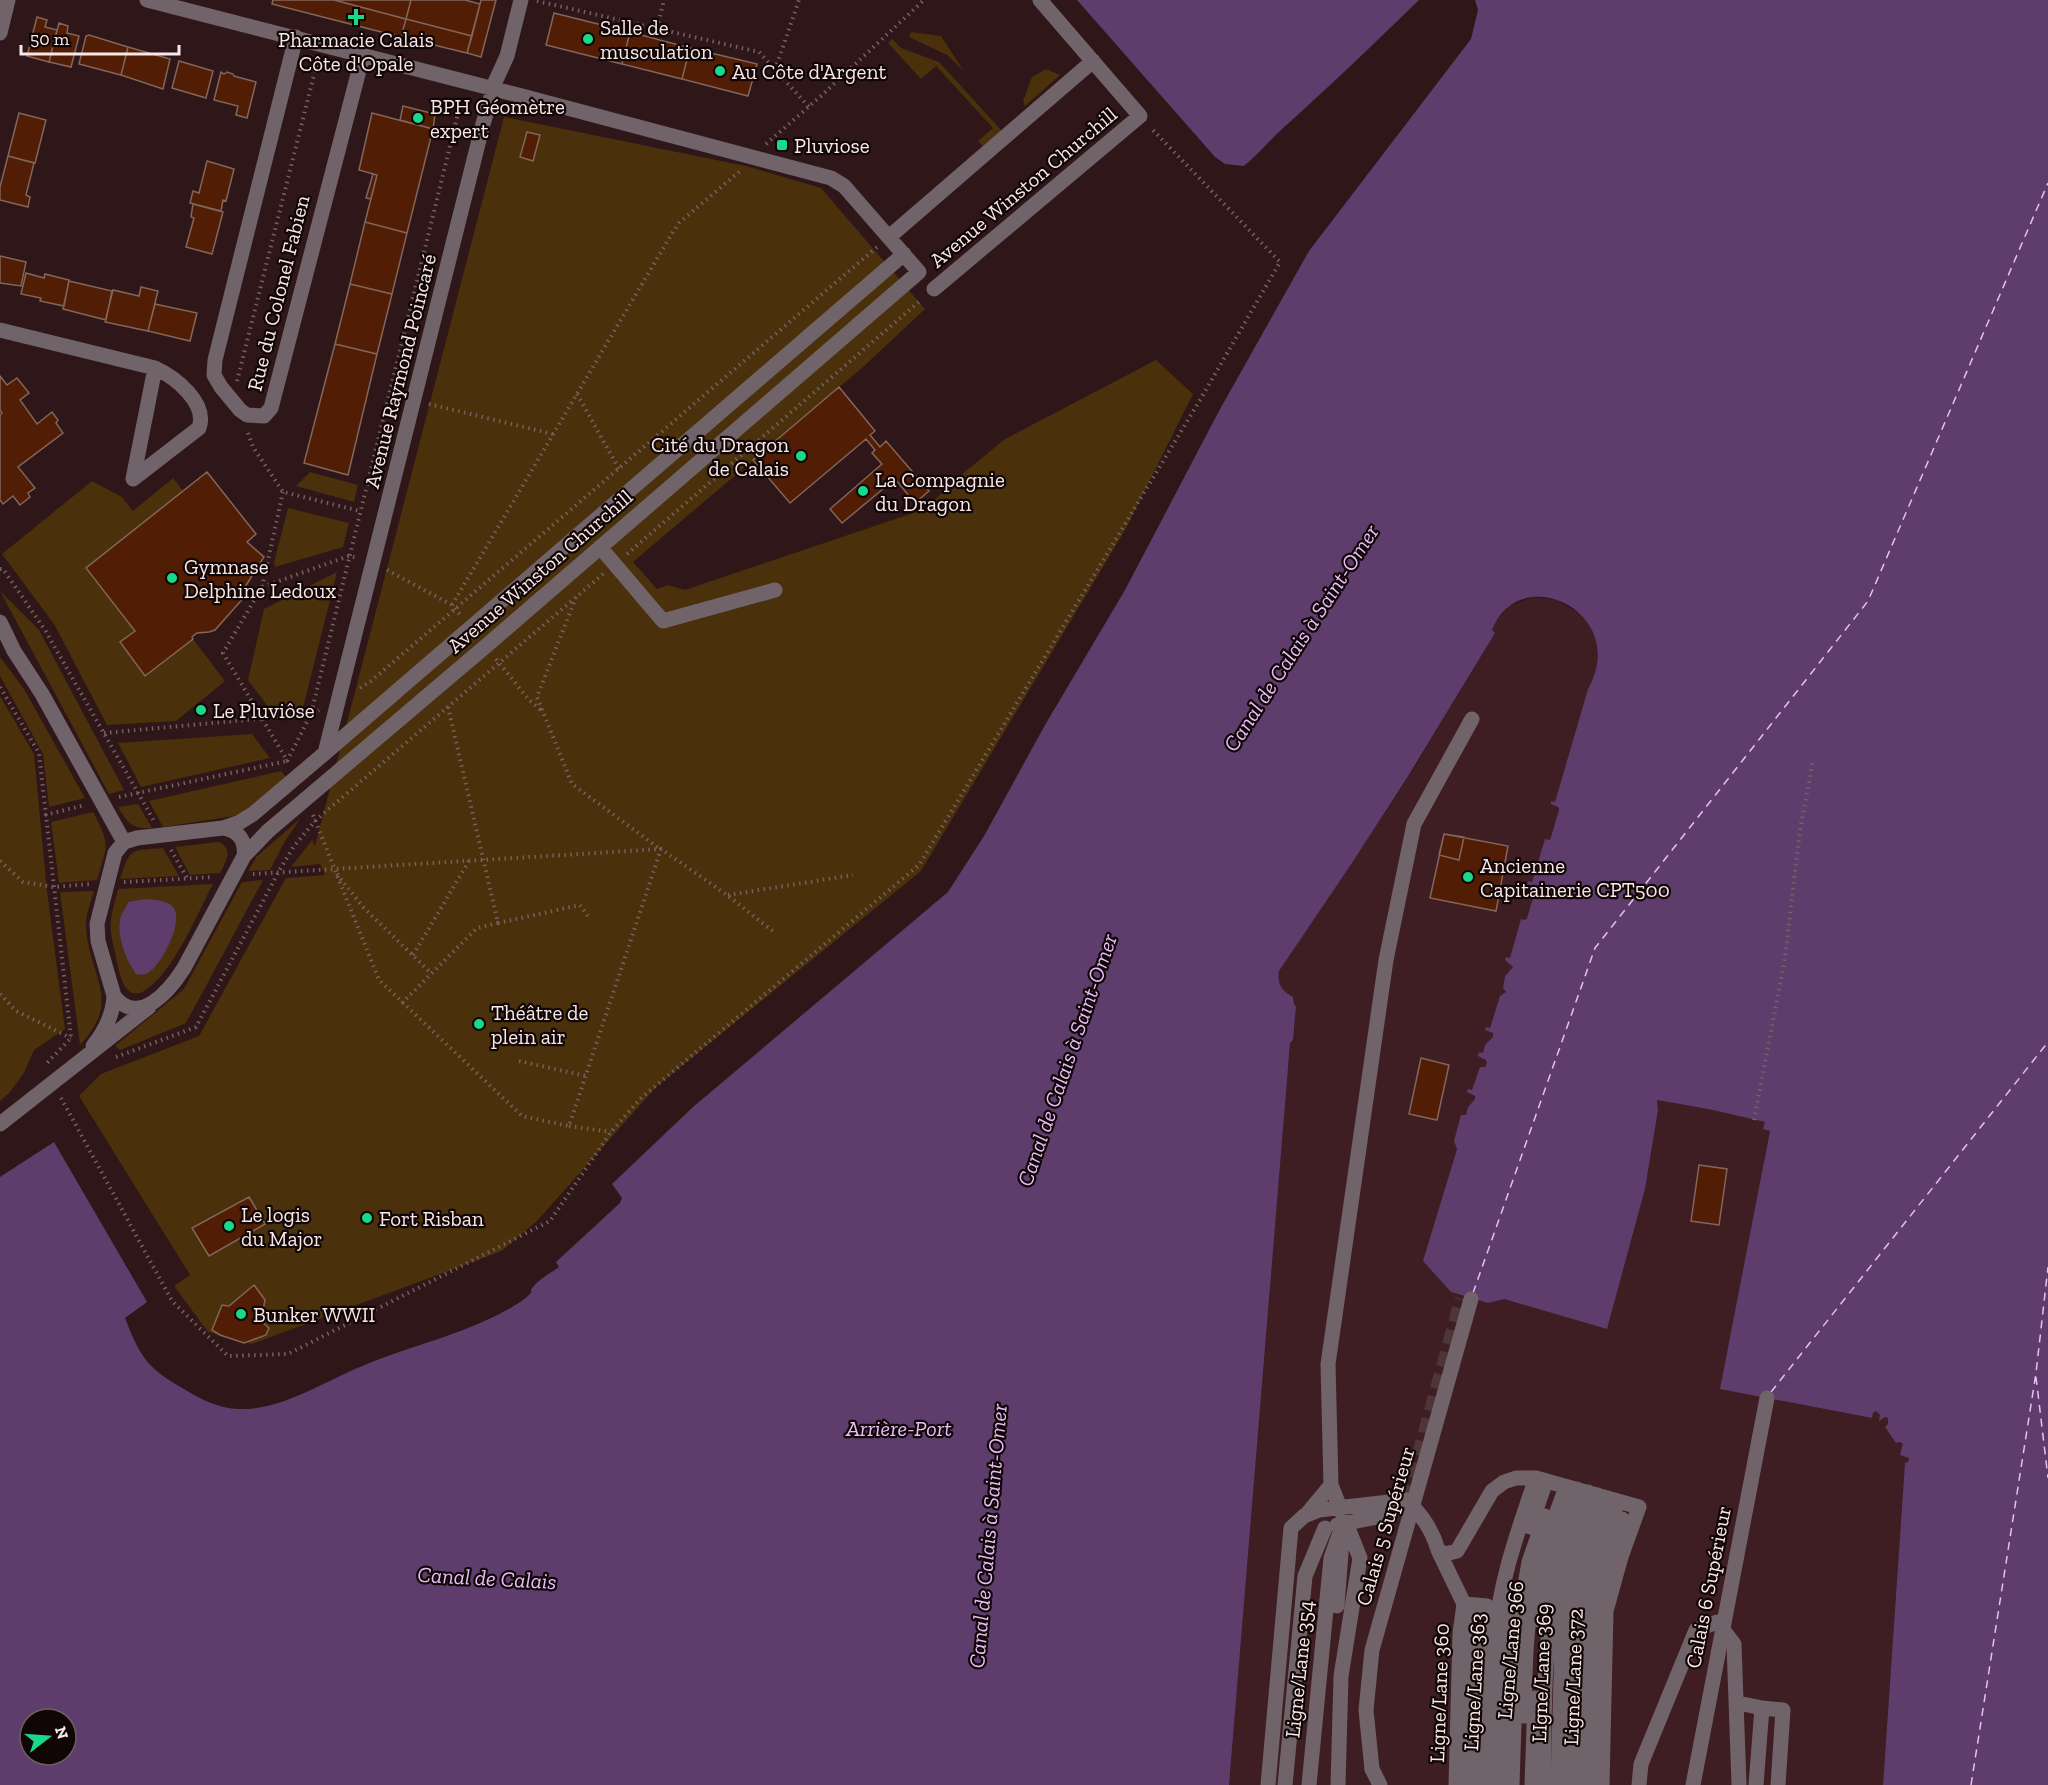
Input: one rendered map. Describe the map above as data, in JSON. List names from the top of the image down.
{
  "streets": {
    "street": [
      "Avenue Winston Churchill",
      "Rue du Colonel Fabien",
      "Avenue Raymond Poincaré",
      "Calais 5 Supérieur",
      "Calais 6 Supérieur",
      "Ligne/Lane 366",
      "Ligne/Lane 354",
      "LIgne/Lane 369",
      "Ligne/Lane 372",
      "Ligne/Lane 363",
      "Ligne/Lane 360"
    ]
  },
  "crossings": [
    ["Avenue Winston Churchill", "Avenue Raymond Poincaré"],
    ["Ligne/Lane 366", "LIgne/Lane 369"],
    ["Ligne/Lane 366", "Ligne/Lane 372"],
    ["Ligne/Lane 366", "Ligne/Lane 363"],
    ["LIgne/Lane 369", "Ligne/Lane 372"],
    ["LIgne/Lane 369", "Ligne/Lane 363"],
    ["Ligne/Lane 372", "Ligne/Lane 363"]
  ],
  "water": ["Canal de Calais à Saint-Omer", "Arrière-Port", "Canal de Calais"],
  "places": {
    "health": ["Pharmacie Calais Côte d'Opale"],
    "other": [
      "Salle de musculation",
      "Au Côte d'Argent",
      "BPH Géomètre expert",
      "Cité du Dragon de Calais",
      "La Compagnie du Dragon",
      "Gymnase Delphine Ledoux",
      "Le Pluviôse",
      "Ancienne Capitainerie CPT500",
      "Théâtre de plein air",
      "Fort Risban",
      "Le logis du Major",
      "Bunker WWII"
    ],
    "transit": ["Pluviose"]
  },
  "scale_bar": "50 m",
  "north": "right"
}
